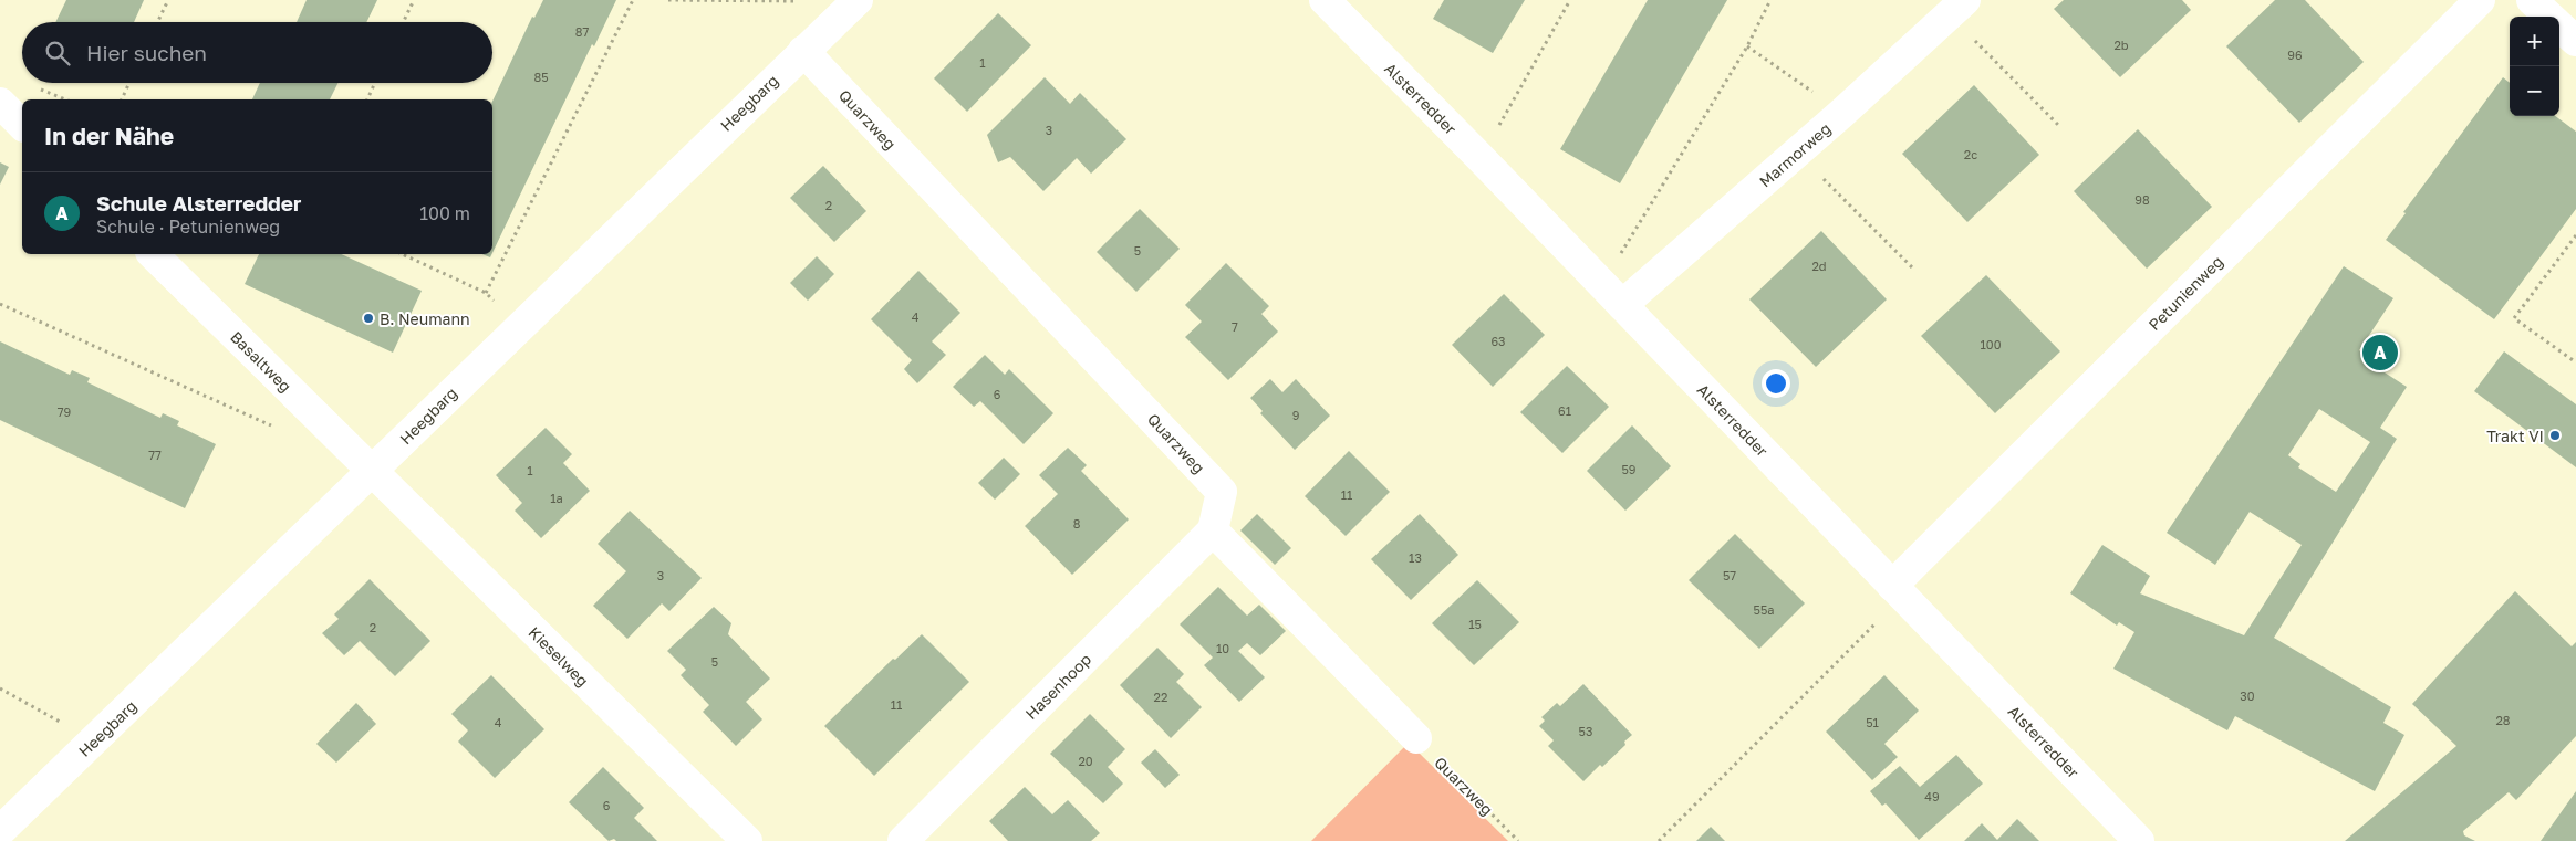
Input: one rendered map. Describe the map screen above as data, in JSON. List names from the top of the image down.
{
  "streets": {
    "street": [
      "Alsterredder",
      "Heegbarg",
      "Quarzweg",
      "Marmorweg",
      "Petunienweg",
      "Basaltweg",
      "Kieselweg",
      "Hasenhoop"
    ]
  },
  "crossings": [
    ["Alsterredder", "Marmorweg"],
    ["Alsterredder", "Petunienweg"],
    ["Heegbarg", "Quarzweg"],
    ["Heegbarg", "Basaltweg"],
    ["Heegbarg", "Kieselweg"],
    ["Quarzweg", "Hasenhoop"],
    ["Basaltweg", "Kieselweg"]
  ],
  "places": ["B. Neumann", "Trakt VI"],
  "house_numbers": [
    "87",
    "2b",
    "96",
    "1",
    "85",
    "3",
    "2c",
    "98",
    "2",
    "5",
    "2d",
    "4",
    "7",
    "63",
    "100",
    "6",
    "61",
    "79",
    "9",
    "77",
    "59",
    "1",
    "11",
    "1a",
    "8",
    "13",
    "3",
    "57",
    "55a",
    "15",
    "2",
    "10",
    "5",
    "30",
    "22",
    "11",
    "28",
    "4",
    "51",
    "53",
    "20",
    "49",
    "6"
  ],
  "page": {
    "map_buttons": ["+", "−"],
    "search": "Hier suchen",
    "heading": "In der Nähe",
    "list": [
      {
        "mark": "A",
        "name": "Schule Alsterredder",
        "note": "Schule · Petunienweg",
        "value": "100 m"
      }
    ],
    "pins": "A"
  }
}
